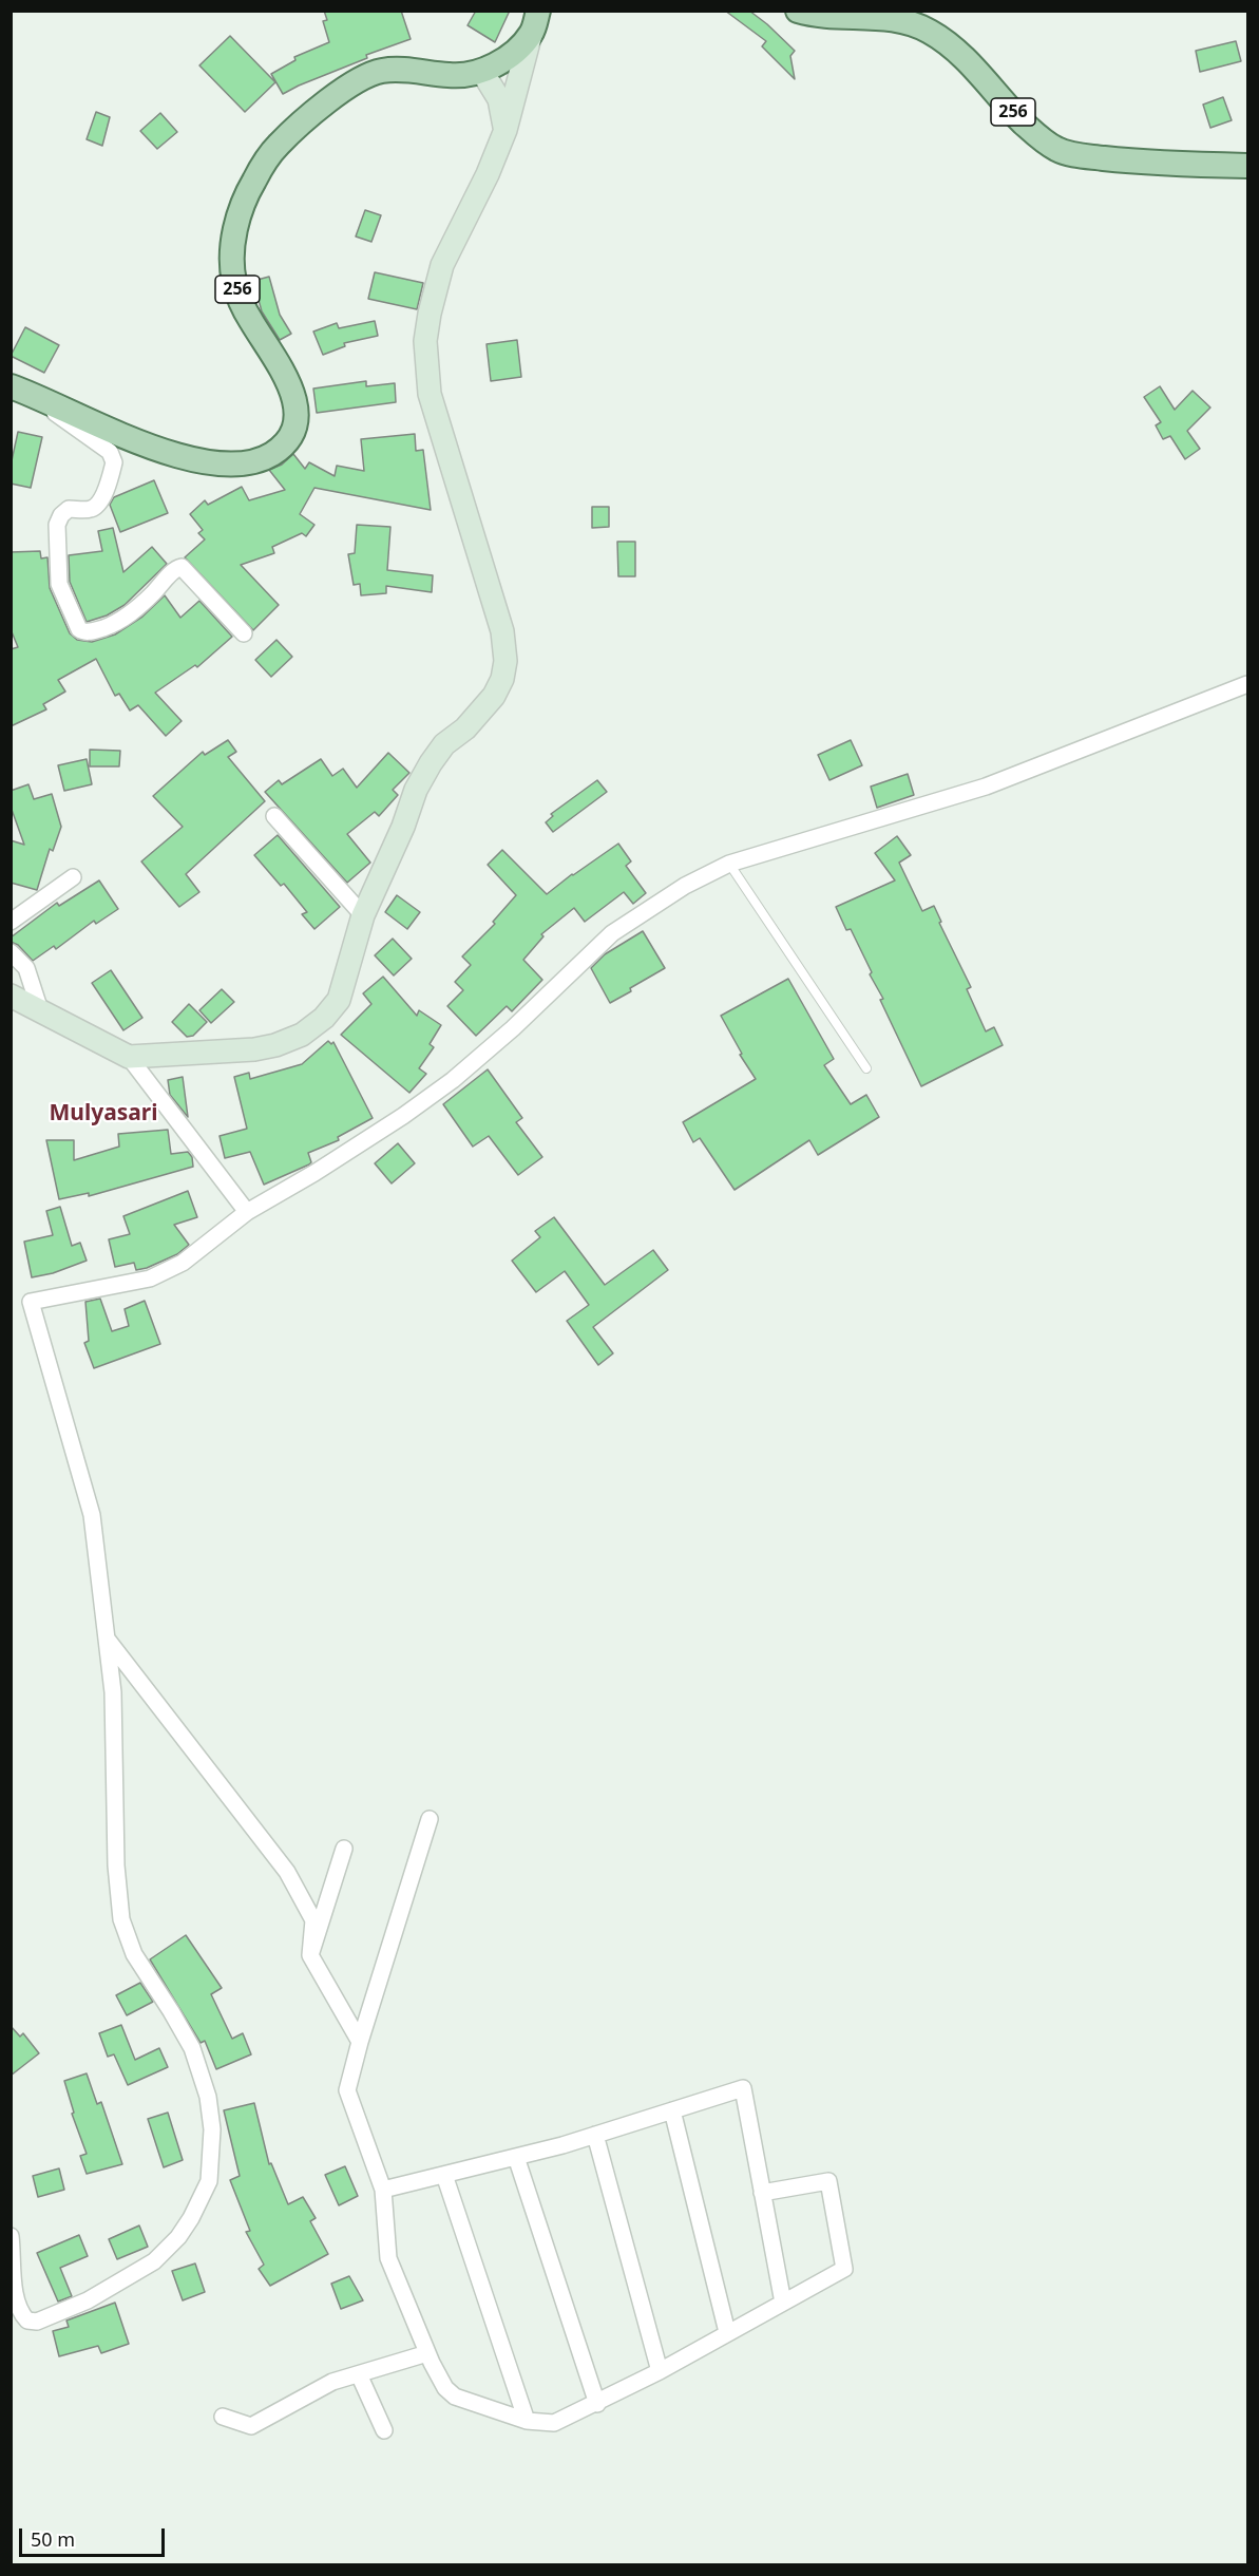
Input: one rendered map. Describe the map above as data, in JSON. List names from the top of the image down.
{
  "streets": {
    "main road": ["256"]
  },
  "districts": ["Mulyasari"],
  "scale_bar": "50 m"
}
